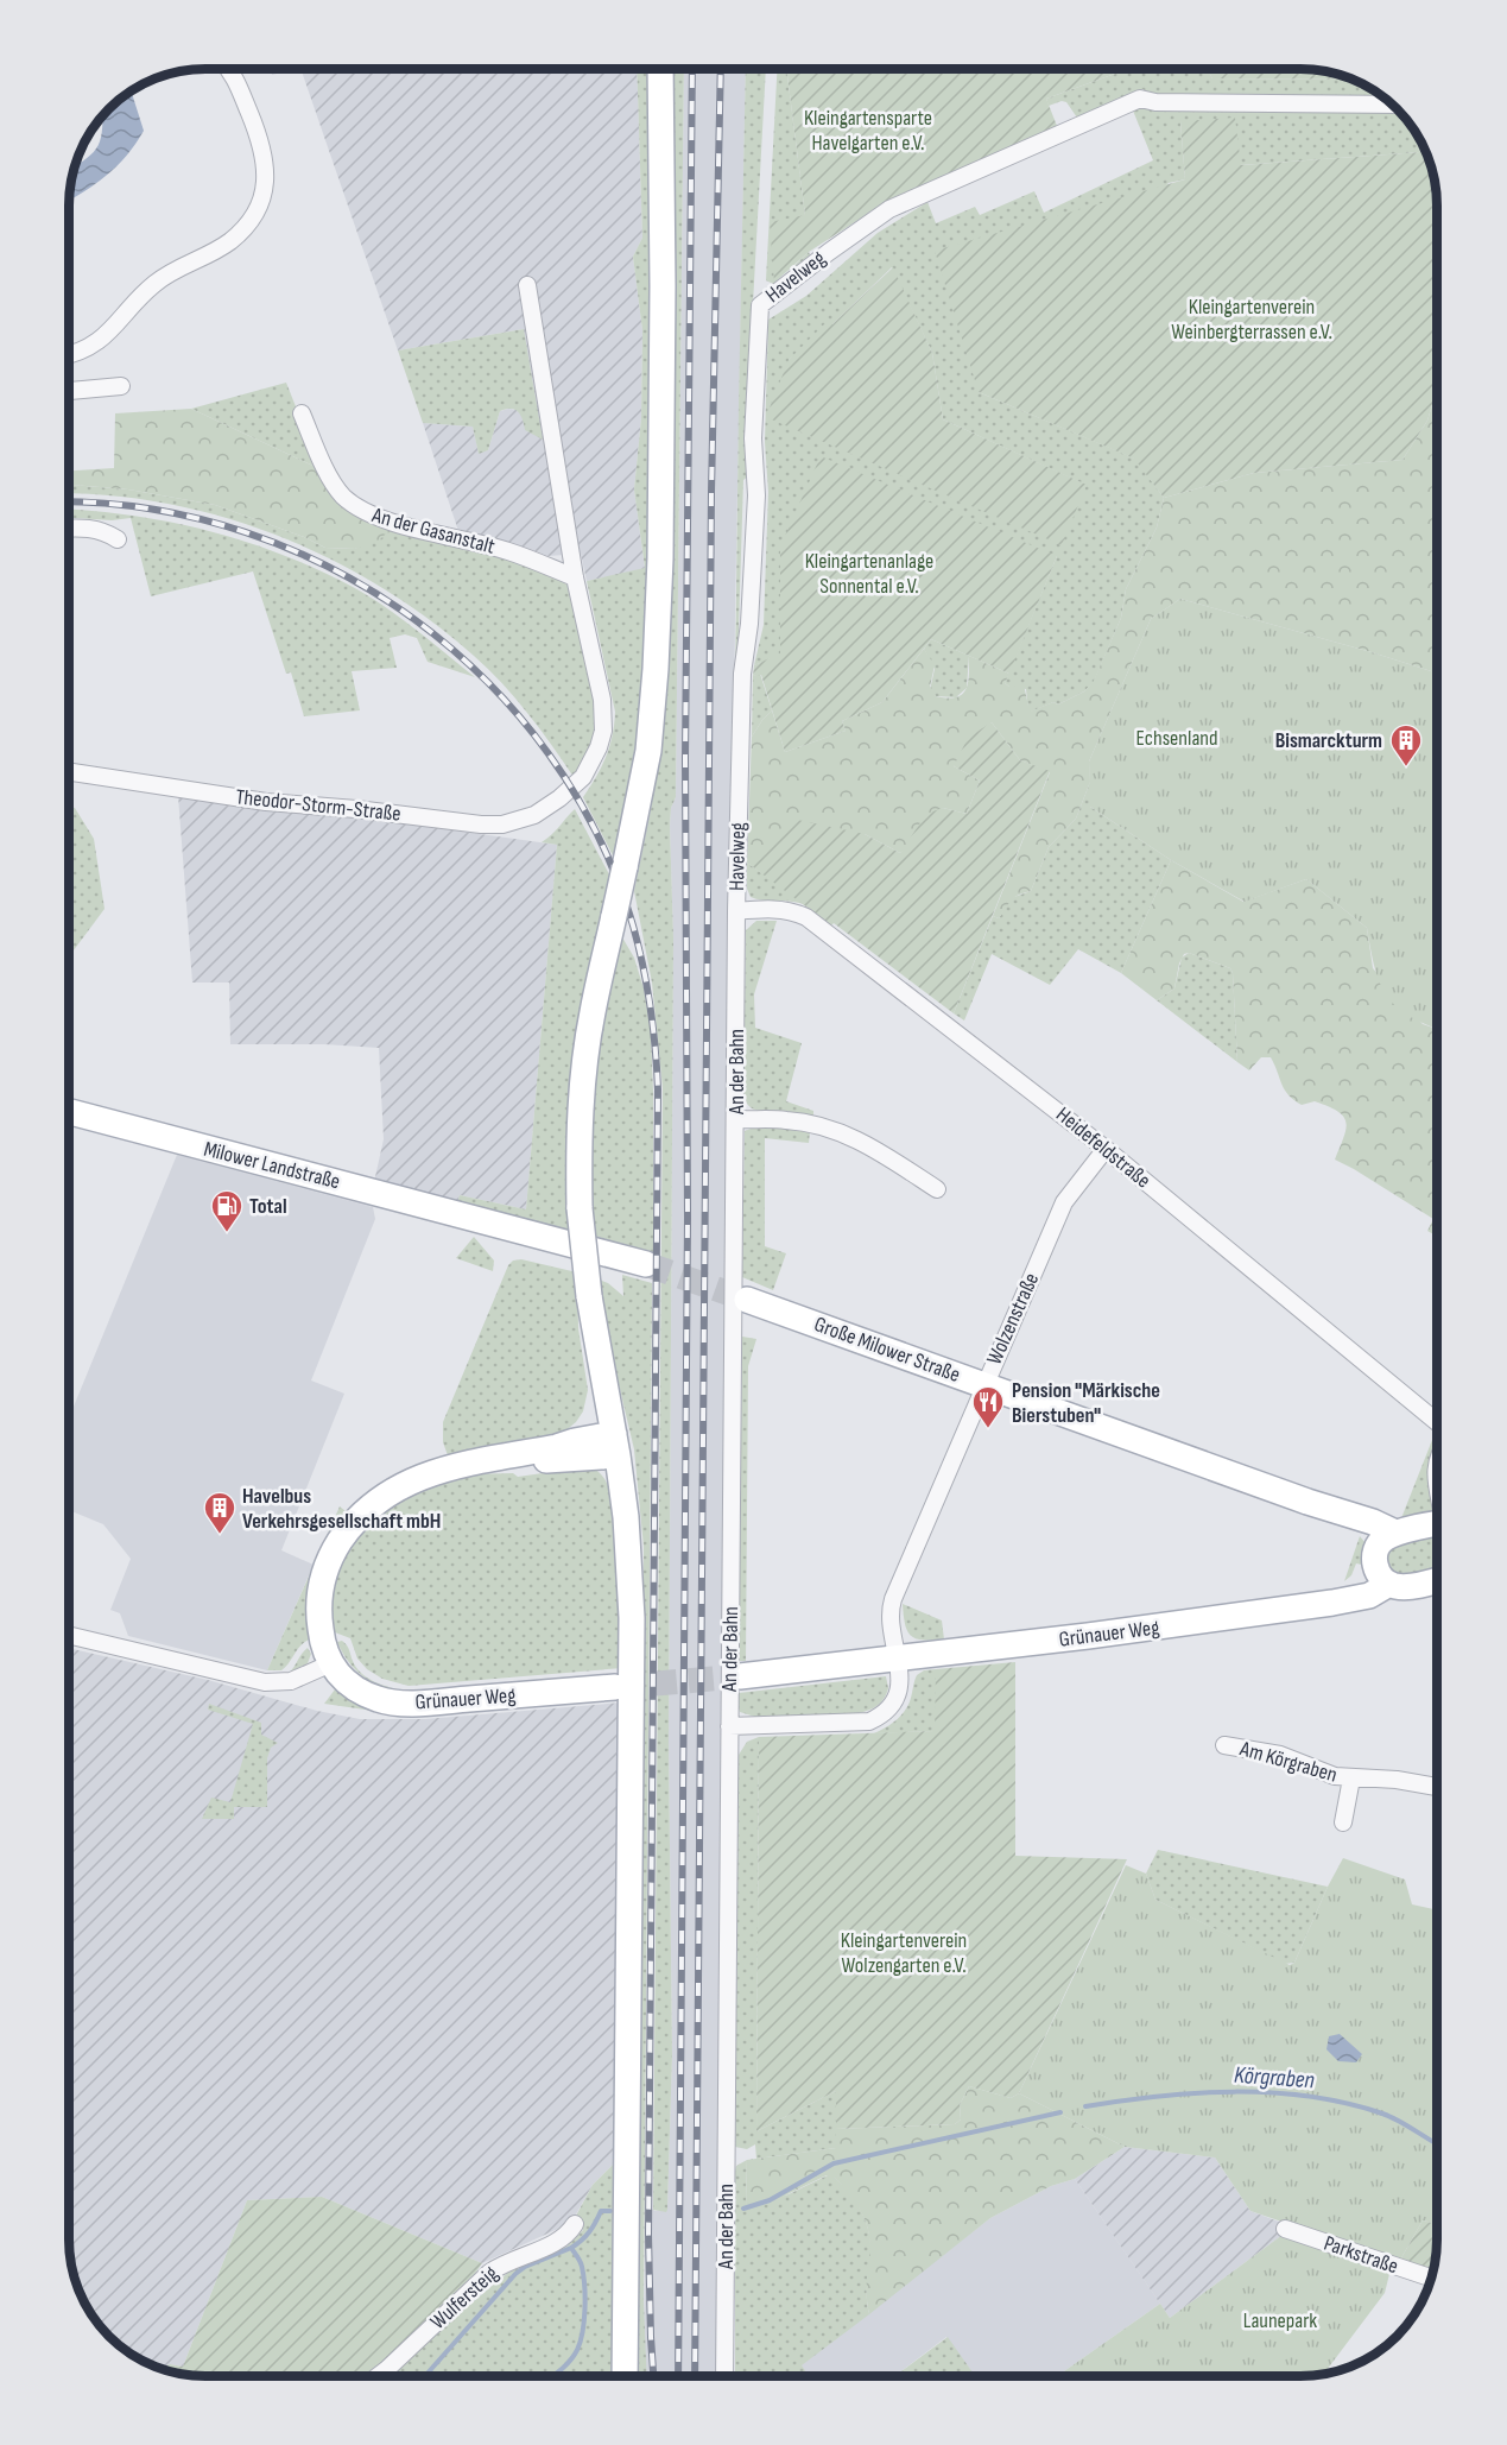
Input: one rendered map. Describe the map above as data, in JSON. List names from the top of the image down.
{
  "streets": {
    "main road": ["Milower Landstraße", "Große Milower Straße", "Grünauer Weg"],
    "street": [
      "Havelweg",
      "An der Gasanstalt",
      "Theodor-Storm-Straße",
      "An der Bahn",
      "Heidefeldstraße",
      "Wolzenstraße",
      "Am Körgraben",
      "Parkstraße",
      "Wulfersteig"
    ]
  },
  "crossings": [
    ["Havelweg", "An der Bahn"],
    ["Havelweg", "Heidefeldstraße"],
    ["An der Gasanstalt", "Theodor-Storm-Straße"],
    ["An der Bahn", "Heidefeldstraße"],
    ["Heidefeldstraße", "Wolzenstraße"],
    ["Wolzenstraße", "Große Milower Straße"],
    ["Wolzenstraße", "Grünauer Weg"],
    ["Große Milower Straße", "Grünauer Weg"]
  ],
  "water": ["Körgraben"],
  "parks": [
    "Kleingartensparte Havelgarten e.V.",
    "Kleingartenverein Weinbergterrassen e.V.",
    "Kleingartenanlage Sonnental e.V.",
    "Echsenland",
    "Kleingartenverein Wolzengarten e.V.",
    "Launepark"
  ],
  "places": {
    "building": ["Bismarckturm", "Havelbus Verkehrsgesellschaft mbH"],
    "fuel station": ["Total"],
    "restaurant": ["Pension \"Märkische Bierstuben\""]
  }
}
